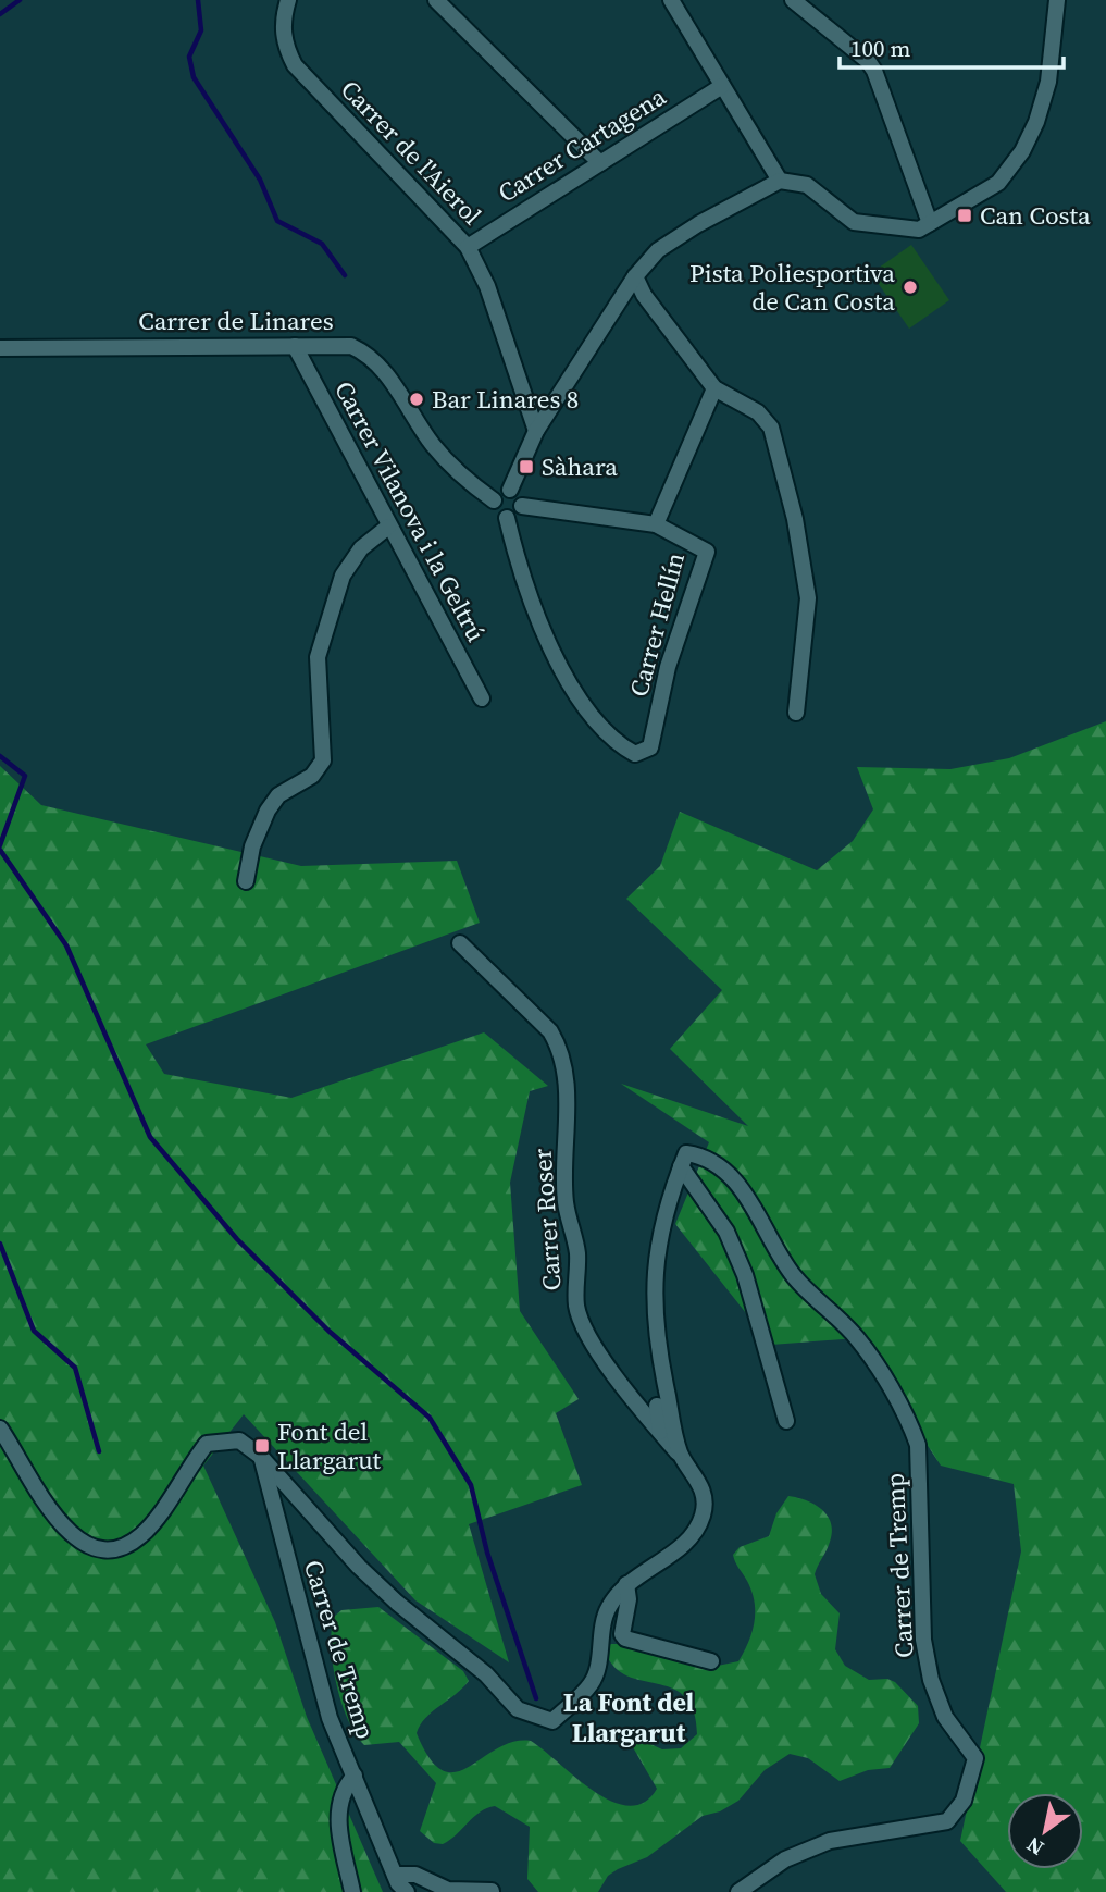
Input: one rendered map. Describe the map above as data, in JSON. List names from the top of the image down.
{
  "streets": {
    "street": [
      "Carrer Cartagena",
      "Carrer de l'Aierol",
      "Carrer de Linares",
      "Carrer Vilanova i la Geltrú",
      "Carrer Hellín",
      "Carrer Roser",
      "Carrer de Tremp"
    ]
  },
  "crossings": [
    ["Carrer Cartagena", "Carrer de l'Aierol"],
    ["Carrer de Linares", "Carrer Vilanova i la Geltrú"],
    ["Carrer de Linares", "Carrer Hellín"]
  ],
  "districts": ["La Font del Llargarut"],
  "places": {
    "transit": ["Can Costa", "Sàhara", "Font del Llargarut"],
    "other": ["Pista Poliesportiva de Can Costa", "Bar Linares 8"]
  },
  "scale_bar": "100 m",
  "north": "bottom left"
}
